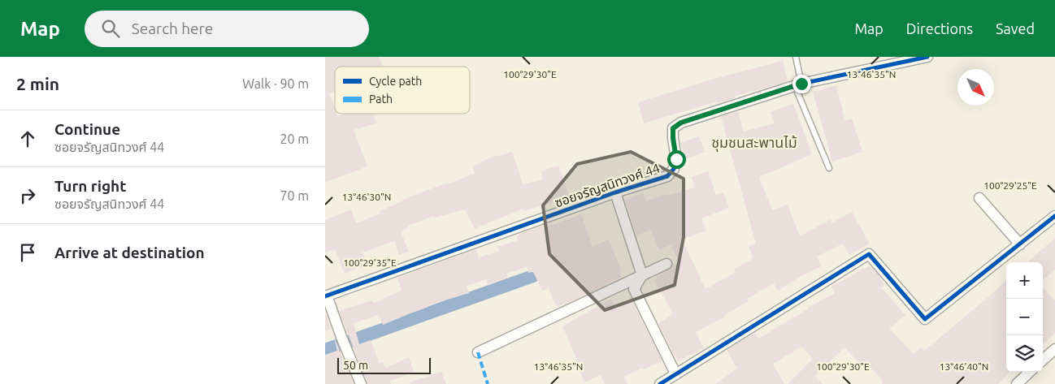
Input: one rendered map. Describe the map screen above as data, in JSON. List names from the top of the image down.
{
  "streets": {
    "street": ["ซอยจรัญสนิทวงศ์ 44"]
  },
  "districts": ["ชุมชนสะพานไม้"],
  "legend": ["Cycle path", "Path"],
  "scale_bar": "50 m",
  "north": "bottom right",
  "page": {
    "header": "Map",
    "search": "Search here",
    "nav": ["Map", "Directions", "Saved"],
    "heading": ["2 min", "Walk · 90 m"],
    "list": [
      ["Continue", "ซอยจรัญสนิทวงศ์ 44", "20 m"],
      ["Turn right", "ซอยจรัญสนิทวงศ์ 44", "70 m"],
      "Arrive at destination"
    ],
    "map_buttons": ["+", "−"],
    "scale": "50 m"
  },
  "coordinates": [
    "100°29'30\"E",
    "13°46'35\"N",
    "100°29'25\"E",
    "13°46'30\"N",
    "100°29'35\"E",
    "13°46'40\"N"
  ]
}
